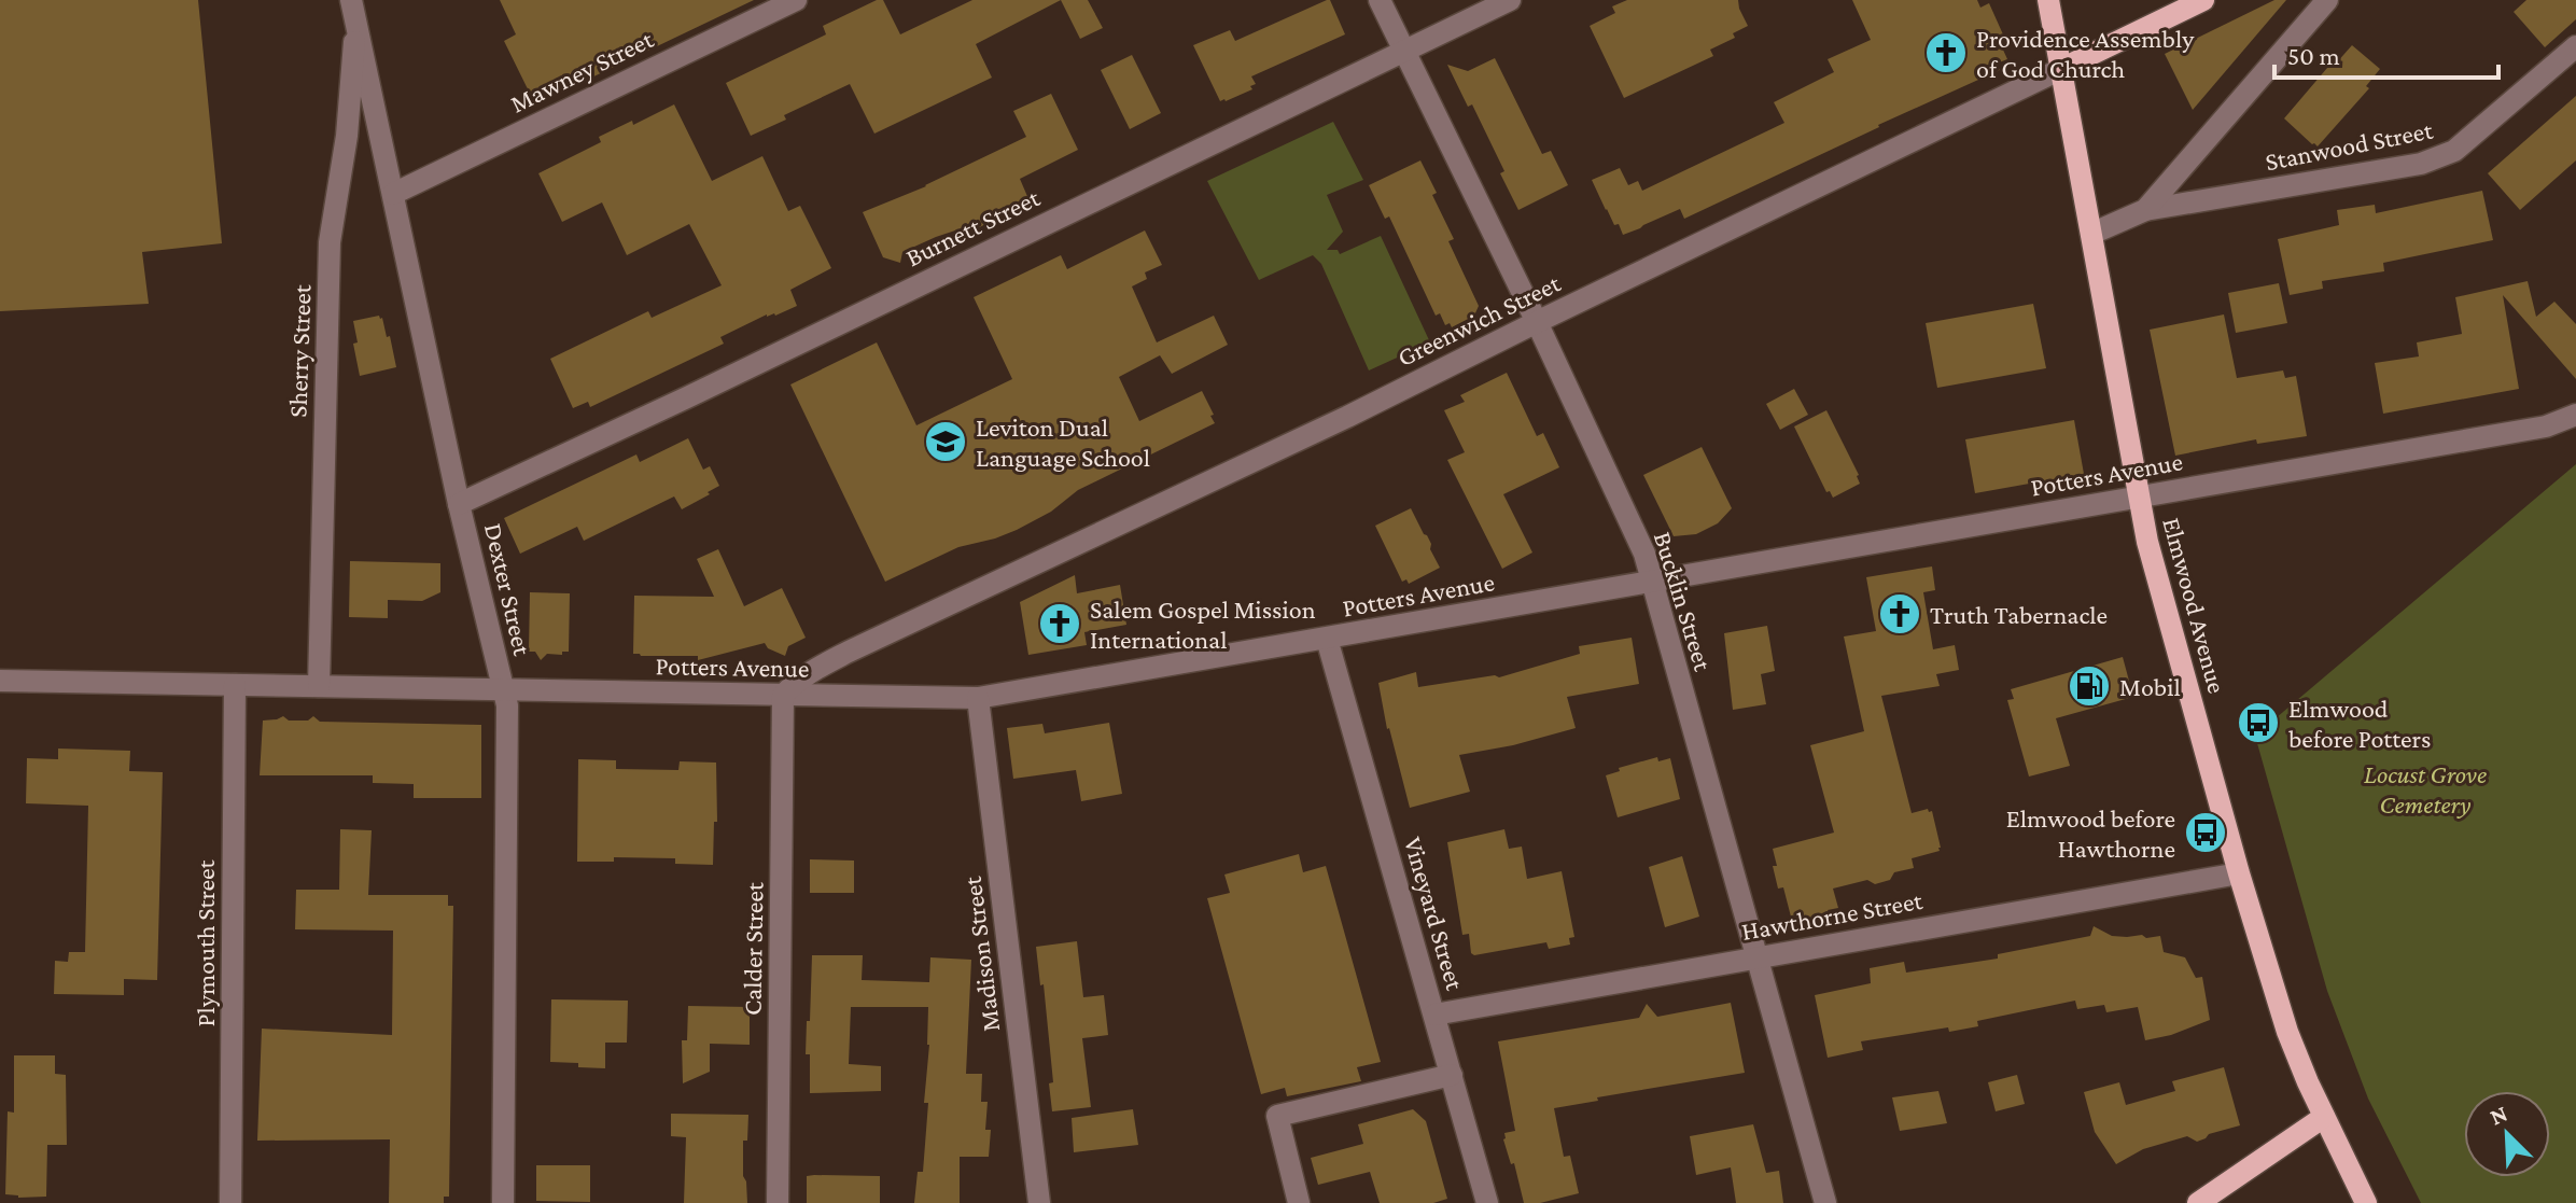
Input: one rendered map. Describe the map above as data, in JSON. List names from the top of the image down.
{
  "streets": {
    "main road": ["Greenwich Street", "Elmwood Avenue"],
    "street": [
      "Mawney Street",
      "Stanwood Street",
      "Burnett Street",
      "Sherry Street",
      "Potters Avenue",
      "Dexter Street",
      "Bucklin Street",
      "Vineyard Street",
      "Hawthorne Street",
      "Plymouth Street",
      "Calder Street",
      "Madison Street"
    ]
  },
  "crossings": [
    ["Mawney Street", "Dexter Street"],
    ["Burnett Street", "Dexter Street"],
    ["Burnett Street", "Bucklin Street"],
    ["Greenwich Street", "Potters Avenue"],
    ["Greenwich Street", "Bucklin Street"],
    ["Greenwich Street", "Elmwood Avenue"],
    ["Greenwich Street", "Calder Street"],
    ["Sherry Street", "Potters Avenue"],
    ["Sherry Street", "Dexter Street"],
    ["Potters Avenue", "Dexter Street"],
    ["Potters Avenue", "Bucklin Street"],
    ["Potters Avenue", "Elmwood Avenue"],
    ["Potters Avenue", "Vineyard Street"],
    ["Potters Avenue", "Plymouth Street"],
    ["Potters Avenue", "Calder Street"],
    ["Potters Avenue", "Madison Street"],
    ["Bucklin Street", "Hawthorne Street"],
    ["Elmwood Avenue", "Hawthorne Street"],
    ["Vineyard Street", "Hawthorne Street"]
  ],
  "parks": ["Locust Grove Cemetery"],
  "places": {
    "church": ["Providence Assembly of God Church", "Truth Tabernacle", "Salem Gospel Mission International"],
    "school or university": ["Leviton Dual Language School"],
    "fuel station": ["Mobil"],
    "bus stop": ["Elmwood before Potters", "Elmwood before Hawthorne"]
  },
  "scale_bar": "50 m",
  "north": "top left"
}
